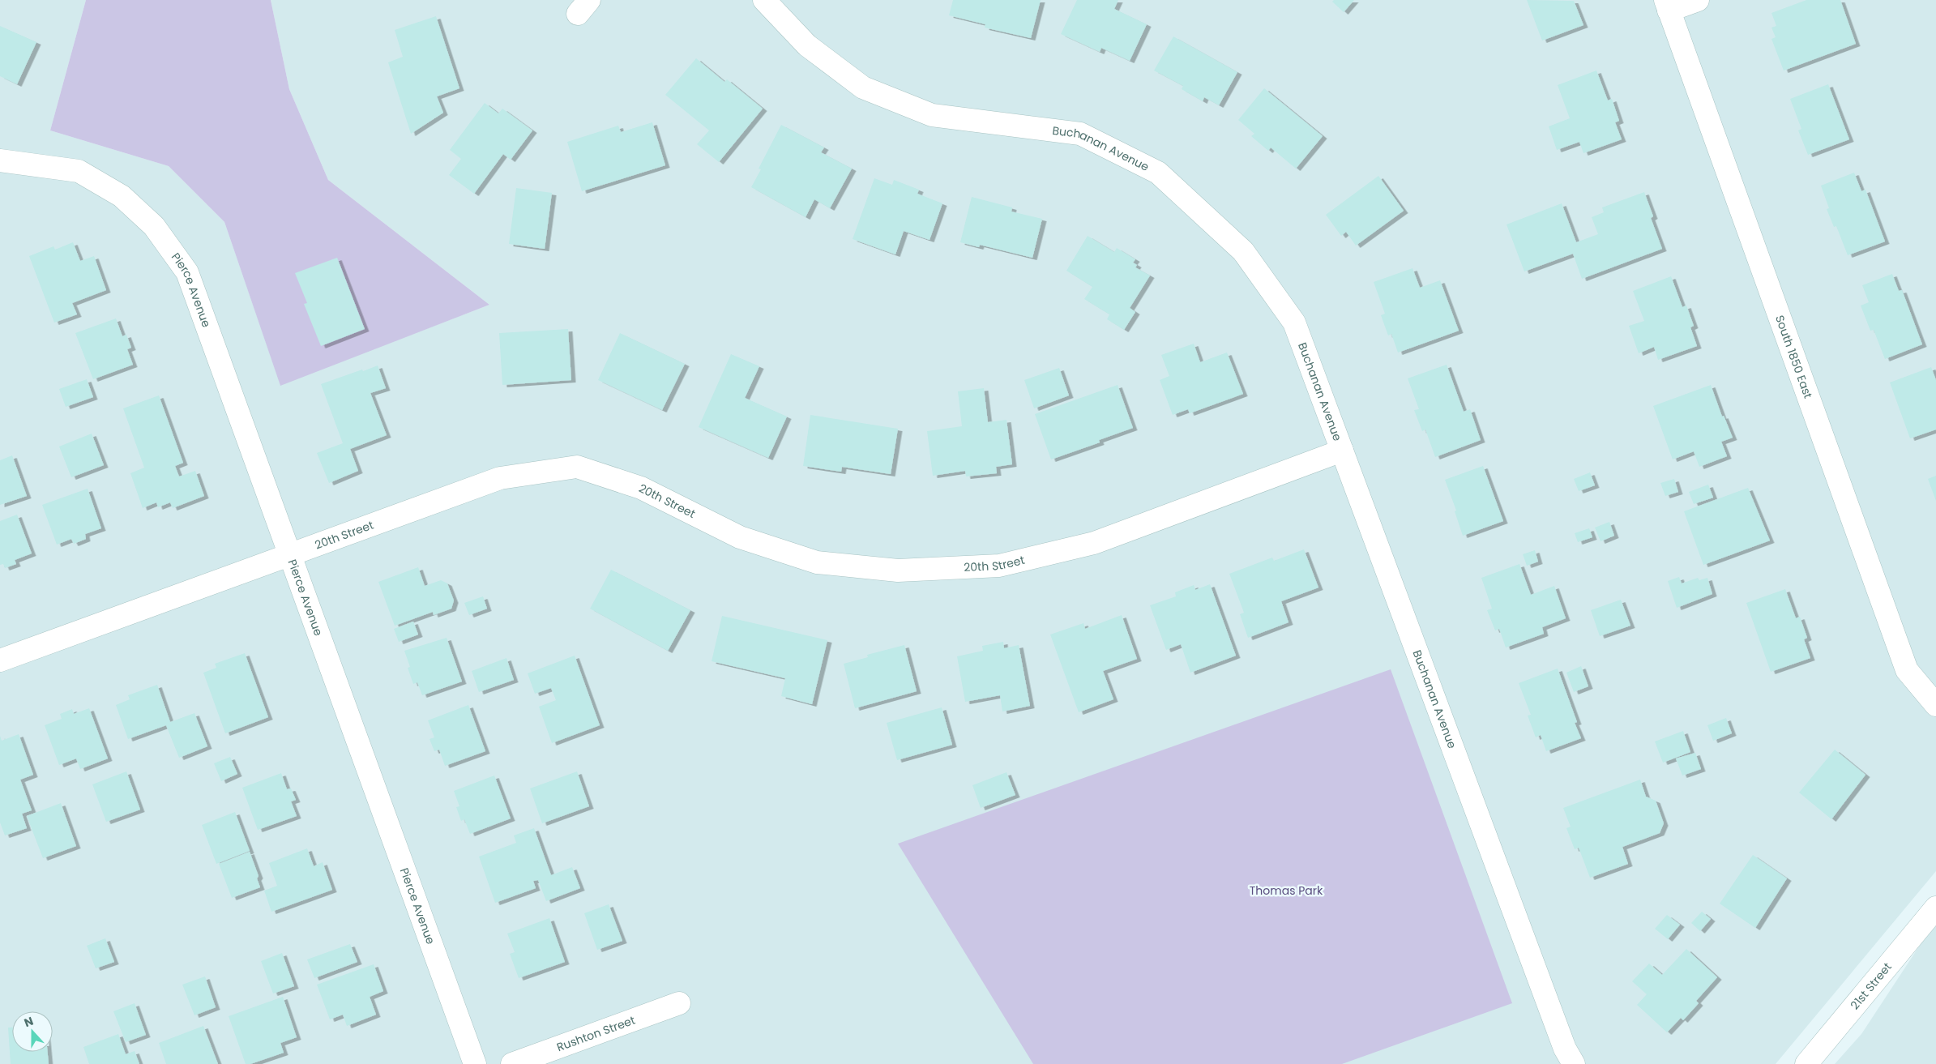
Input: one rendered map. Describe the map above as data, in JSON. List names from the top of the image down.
{
  "streets": {
    "street": [
      "Buchanan Avenue",
      "Pierce Avenue",
      "South 1850 East",
      "20th Street",
      "21st Street",
      "Rushton Street"
    ]
  },
  "crossings": [
    ["Buchanan Avenue", "20th Street"],
    ["Pierce Avenue", "20th Street"]
  ],
  "parks": ["Thomas Park"],
  "north": "top"
}
